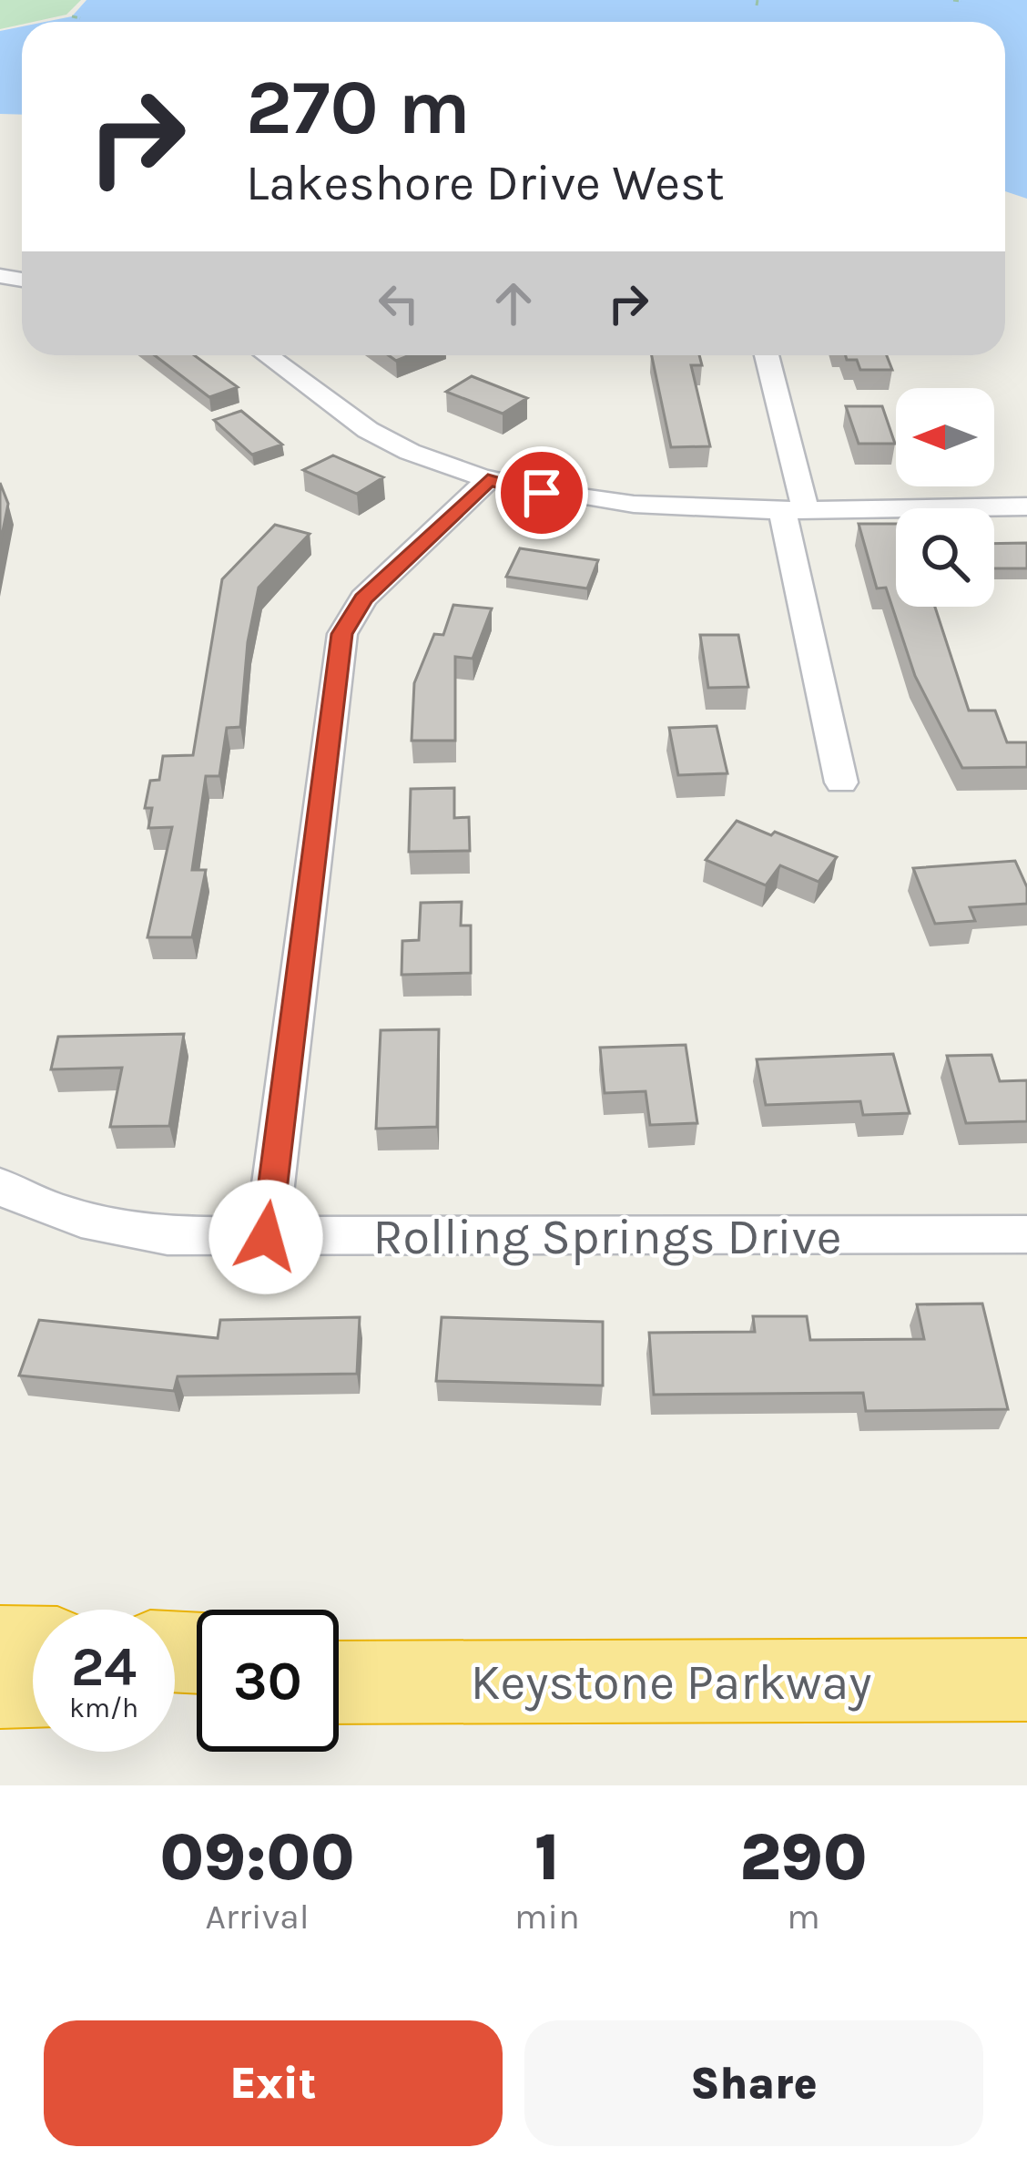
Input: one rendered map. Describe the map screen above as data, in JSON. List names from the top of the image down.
{
  "streets": {
    "highway": ["Keystone Parkway"],
    "street": ["Rolling Springs Drive"]
  },
  "north": "left",
  "page": {
    "turn": ["270 m", "Lakeshore Drive West"],
    "speed": "24 km/h",
    "limit": "30",
    "eta": [
      "09:00",
      "Arrival",
      "1",
      "min",
      "290",
      "m"
    ],
    "buttons": ["Exit", "Share"]
  }
}
